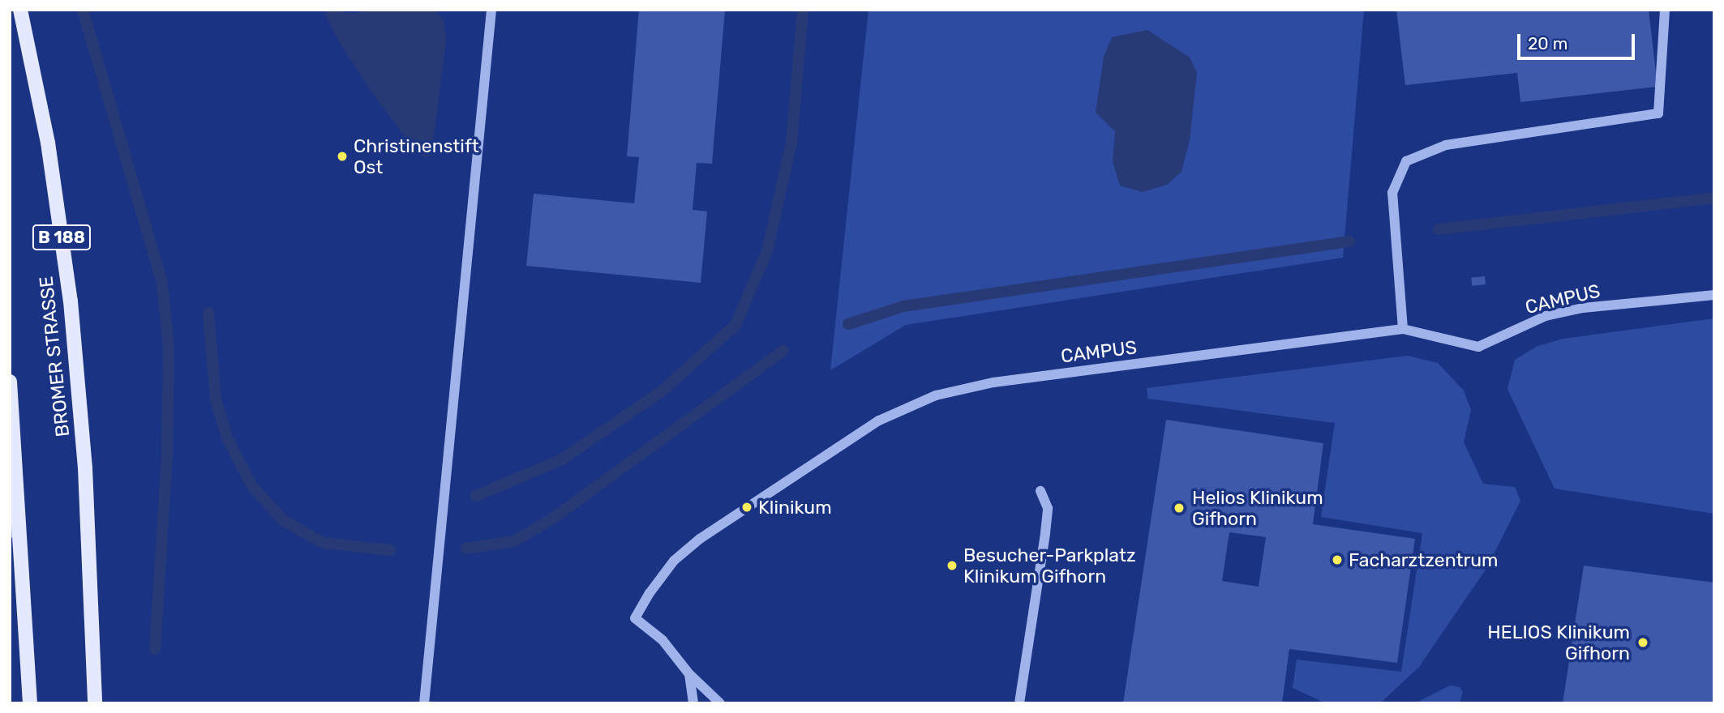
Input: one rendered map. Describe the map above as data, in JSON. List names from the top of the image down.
{
  "streets": {
    "main road": ["B 188", "BROMER STRASSE"],
    "street": ["CAMPUS"]
  },
  "places": [
    "Christinenstift Ost",
    "Klinikum",
    "Helios Klinikum Gifhorn",
    "Facharztzentrum",
    "Besucher-Parkplatz Klinikum Gifhorn",
    "HELIOS Klinikum Gifhorn"
  ],
  "scale_bar": "20 m"
}
